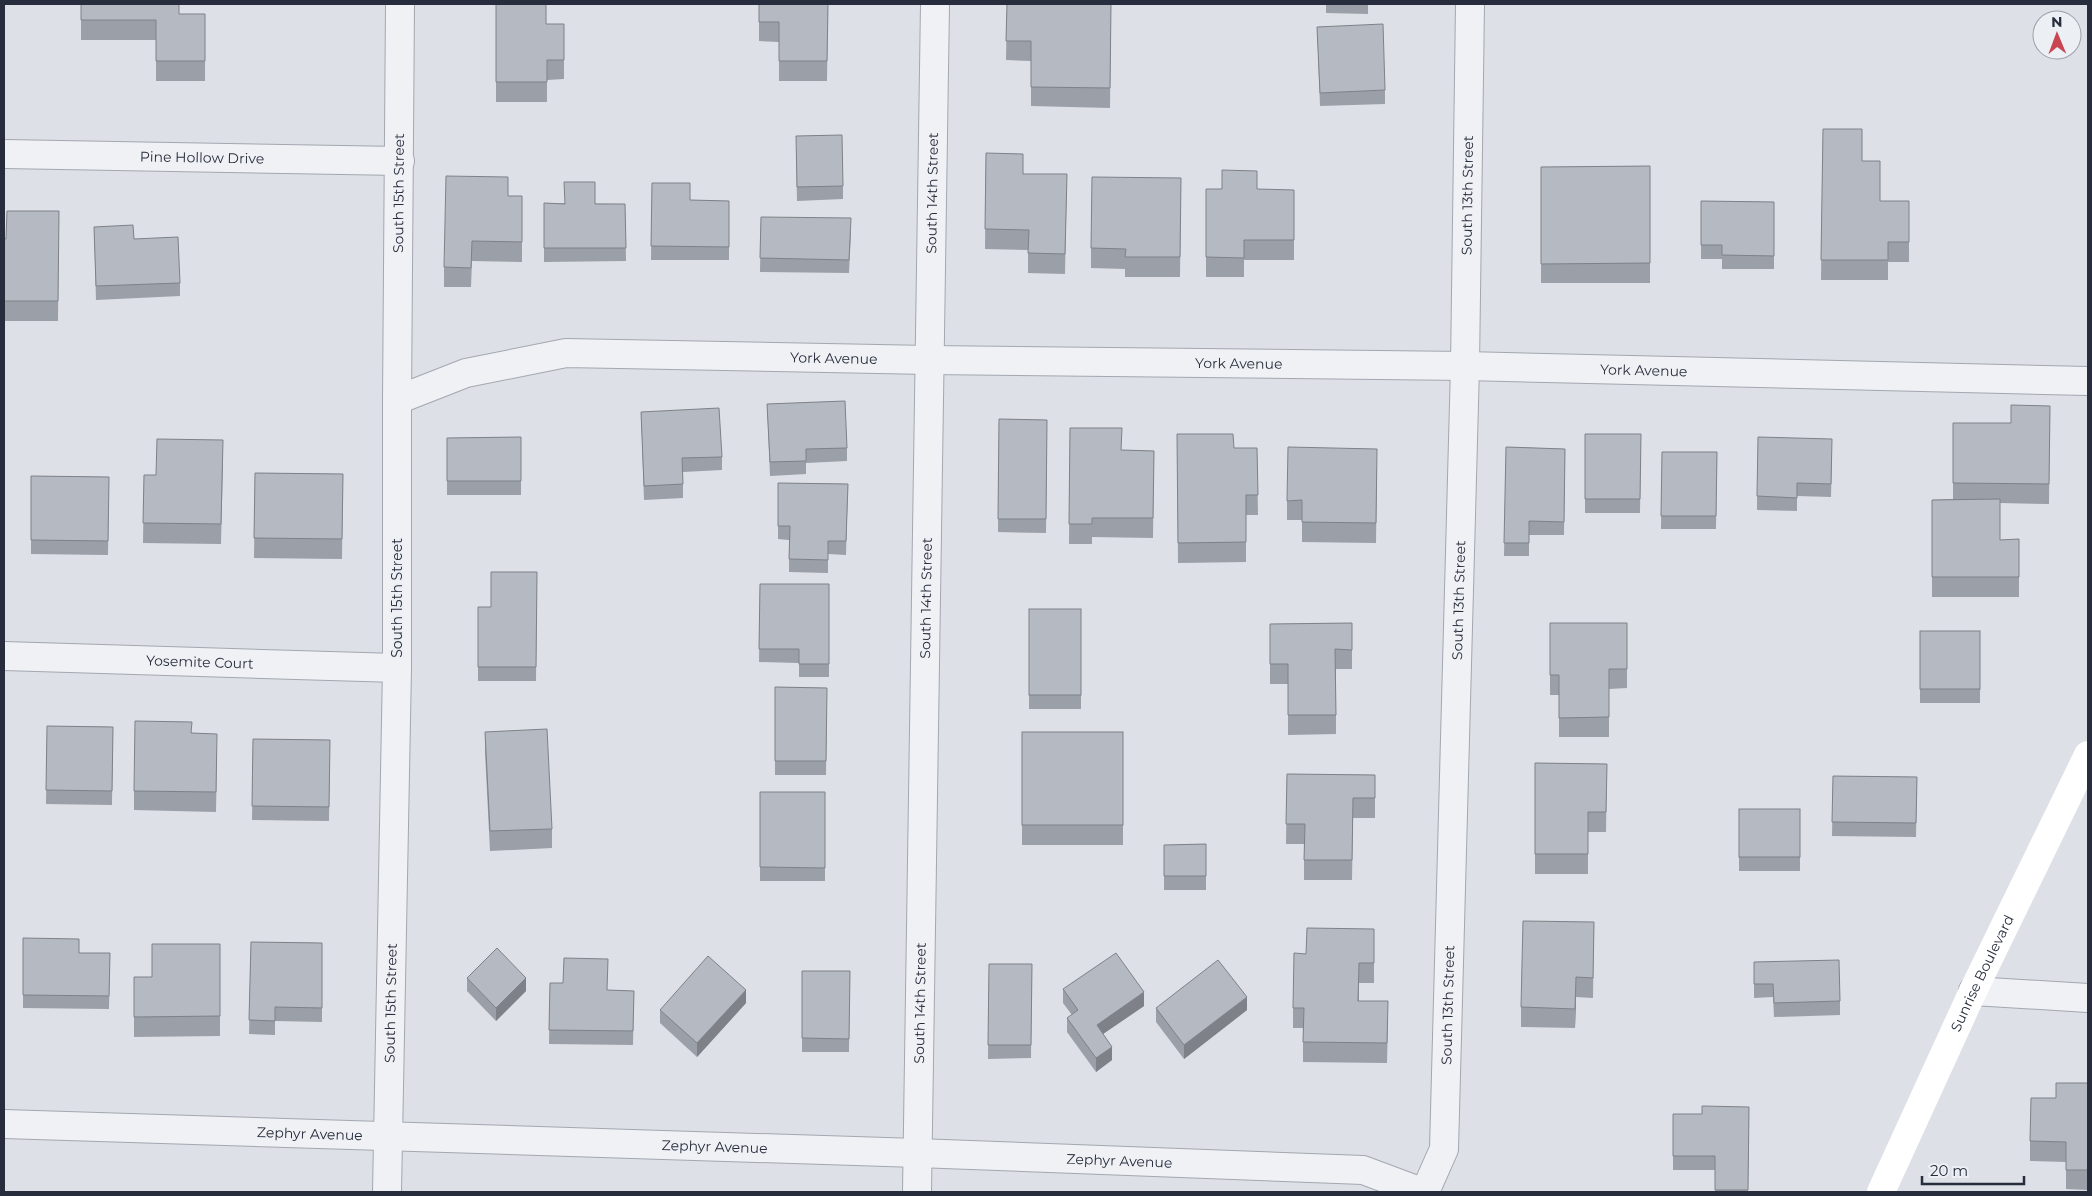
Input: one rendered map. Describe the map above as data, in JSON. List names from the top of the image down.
{
  "streets": {
    "street": [
      "Pine Hollow Drive",
      "South 15th Street",
      "South 14th Street",
      "South 13th Street",
      "York Avenue",
      "Yosemite Court",
      "Sunrise Boulevard",
      "Zephyr Avenue"
    ]
  },
  "crossings": [
    ["Pine Hollow Drive", "South 15th Street"],
    ["South 15th Street", "York Avenue"],
    ["South 15th Street", "Yosemite Court"],
    ["South 15th Street", "Zephyr Avenue"],
    ["South 14th Street", "York Avenue"],
    ["South 14th Street", "Zephyr Avenue"],
    ["South 13th Street", "York Avenue"],
    ["South 13th Street", "Zephyr Avenue"]
  ],
  "scale_bar": "20 m",
  "north": "top"
}
